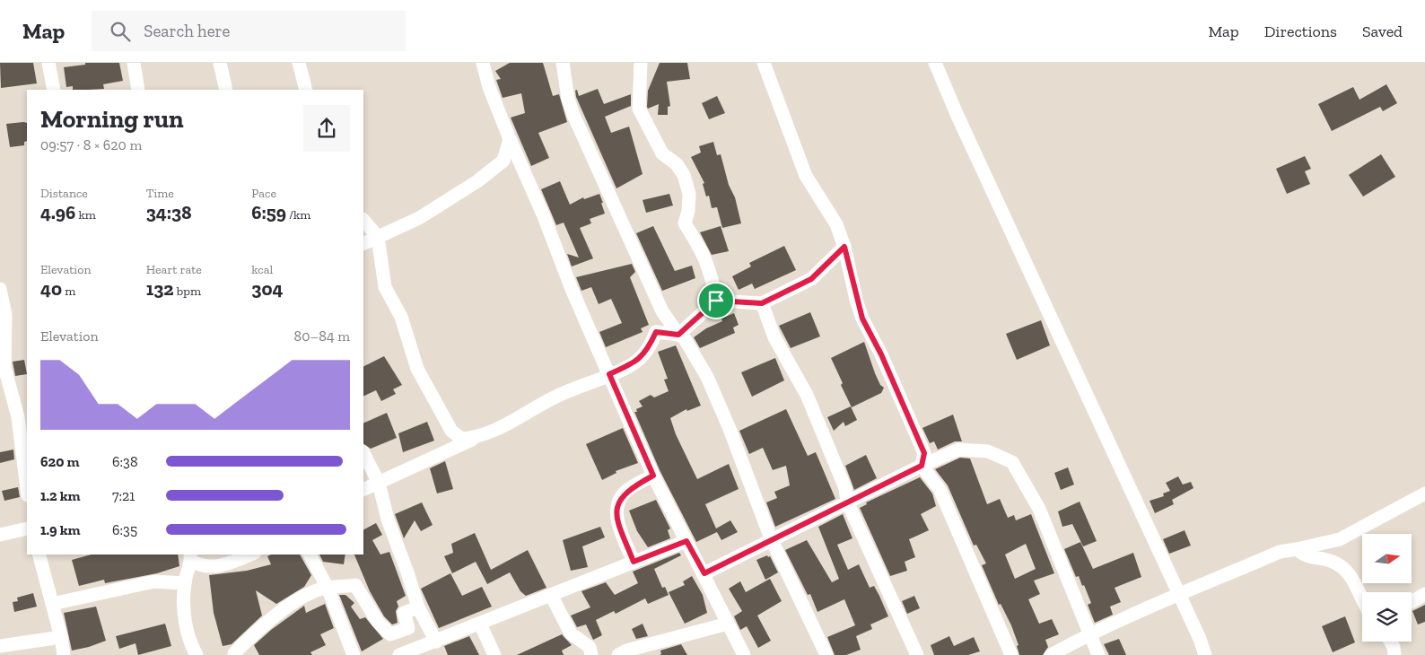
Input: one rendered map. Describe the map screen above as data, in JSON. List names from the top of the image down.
{
  "north": "right",
  "page": {
    "header": "Map",
    "search": "Search here",
    "nav": ["Map", "Directions", "Saved"],
    "heading": ["Morning run", "09:57 · 8 × 620 m"],
    "stats": [
      ["Distance", "4.96 km"],
      ["Time", "34:38"],
      ["Pace", "6:59 /km"],
      ["Elevation", "40 m"],
      ["Heart rate", "132 bpm"],
      ["kcal", "304"]
    ],
    "chart": ["Elevation", "80–84 m"],
    "list": [
      {
        "name": "620 m",
        "note": "6:38"
      },
      {
        "name": "1.2 km",
        "note": "7:21"
      },
      {
        "name": "1.9 km",
        "note": "6:35"
      }
    ]
  }
}
